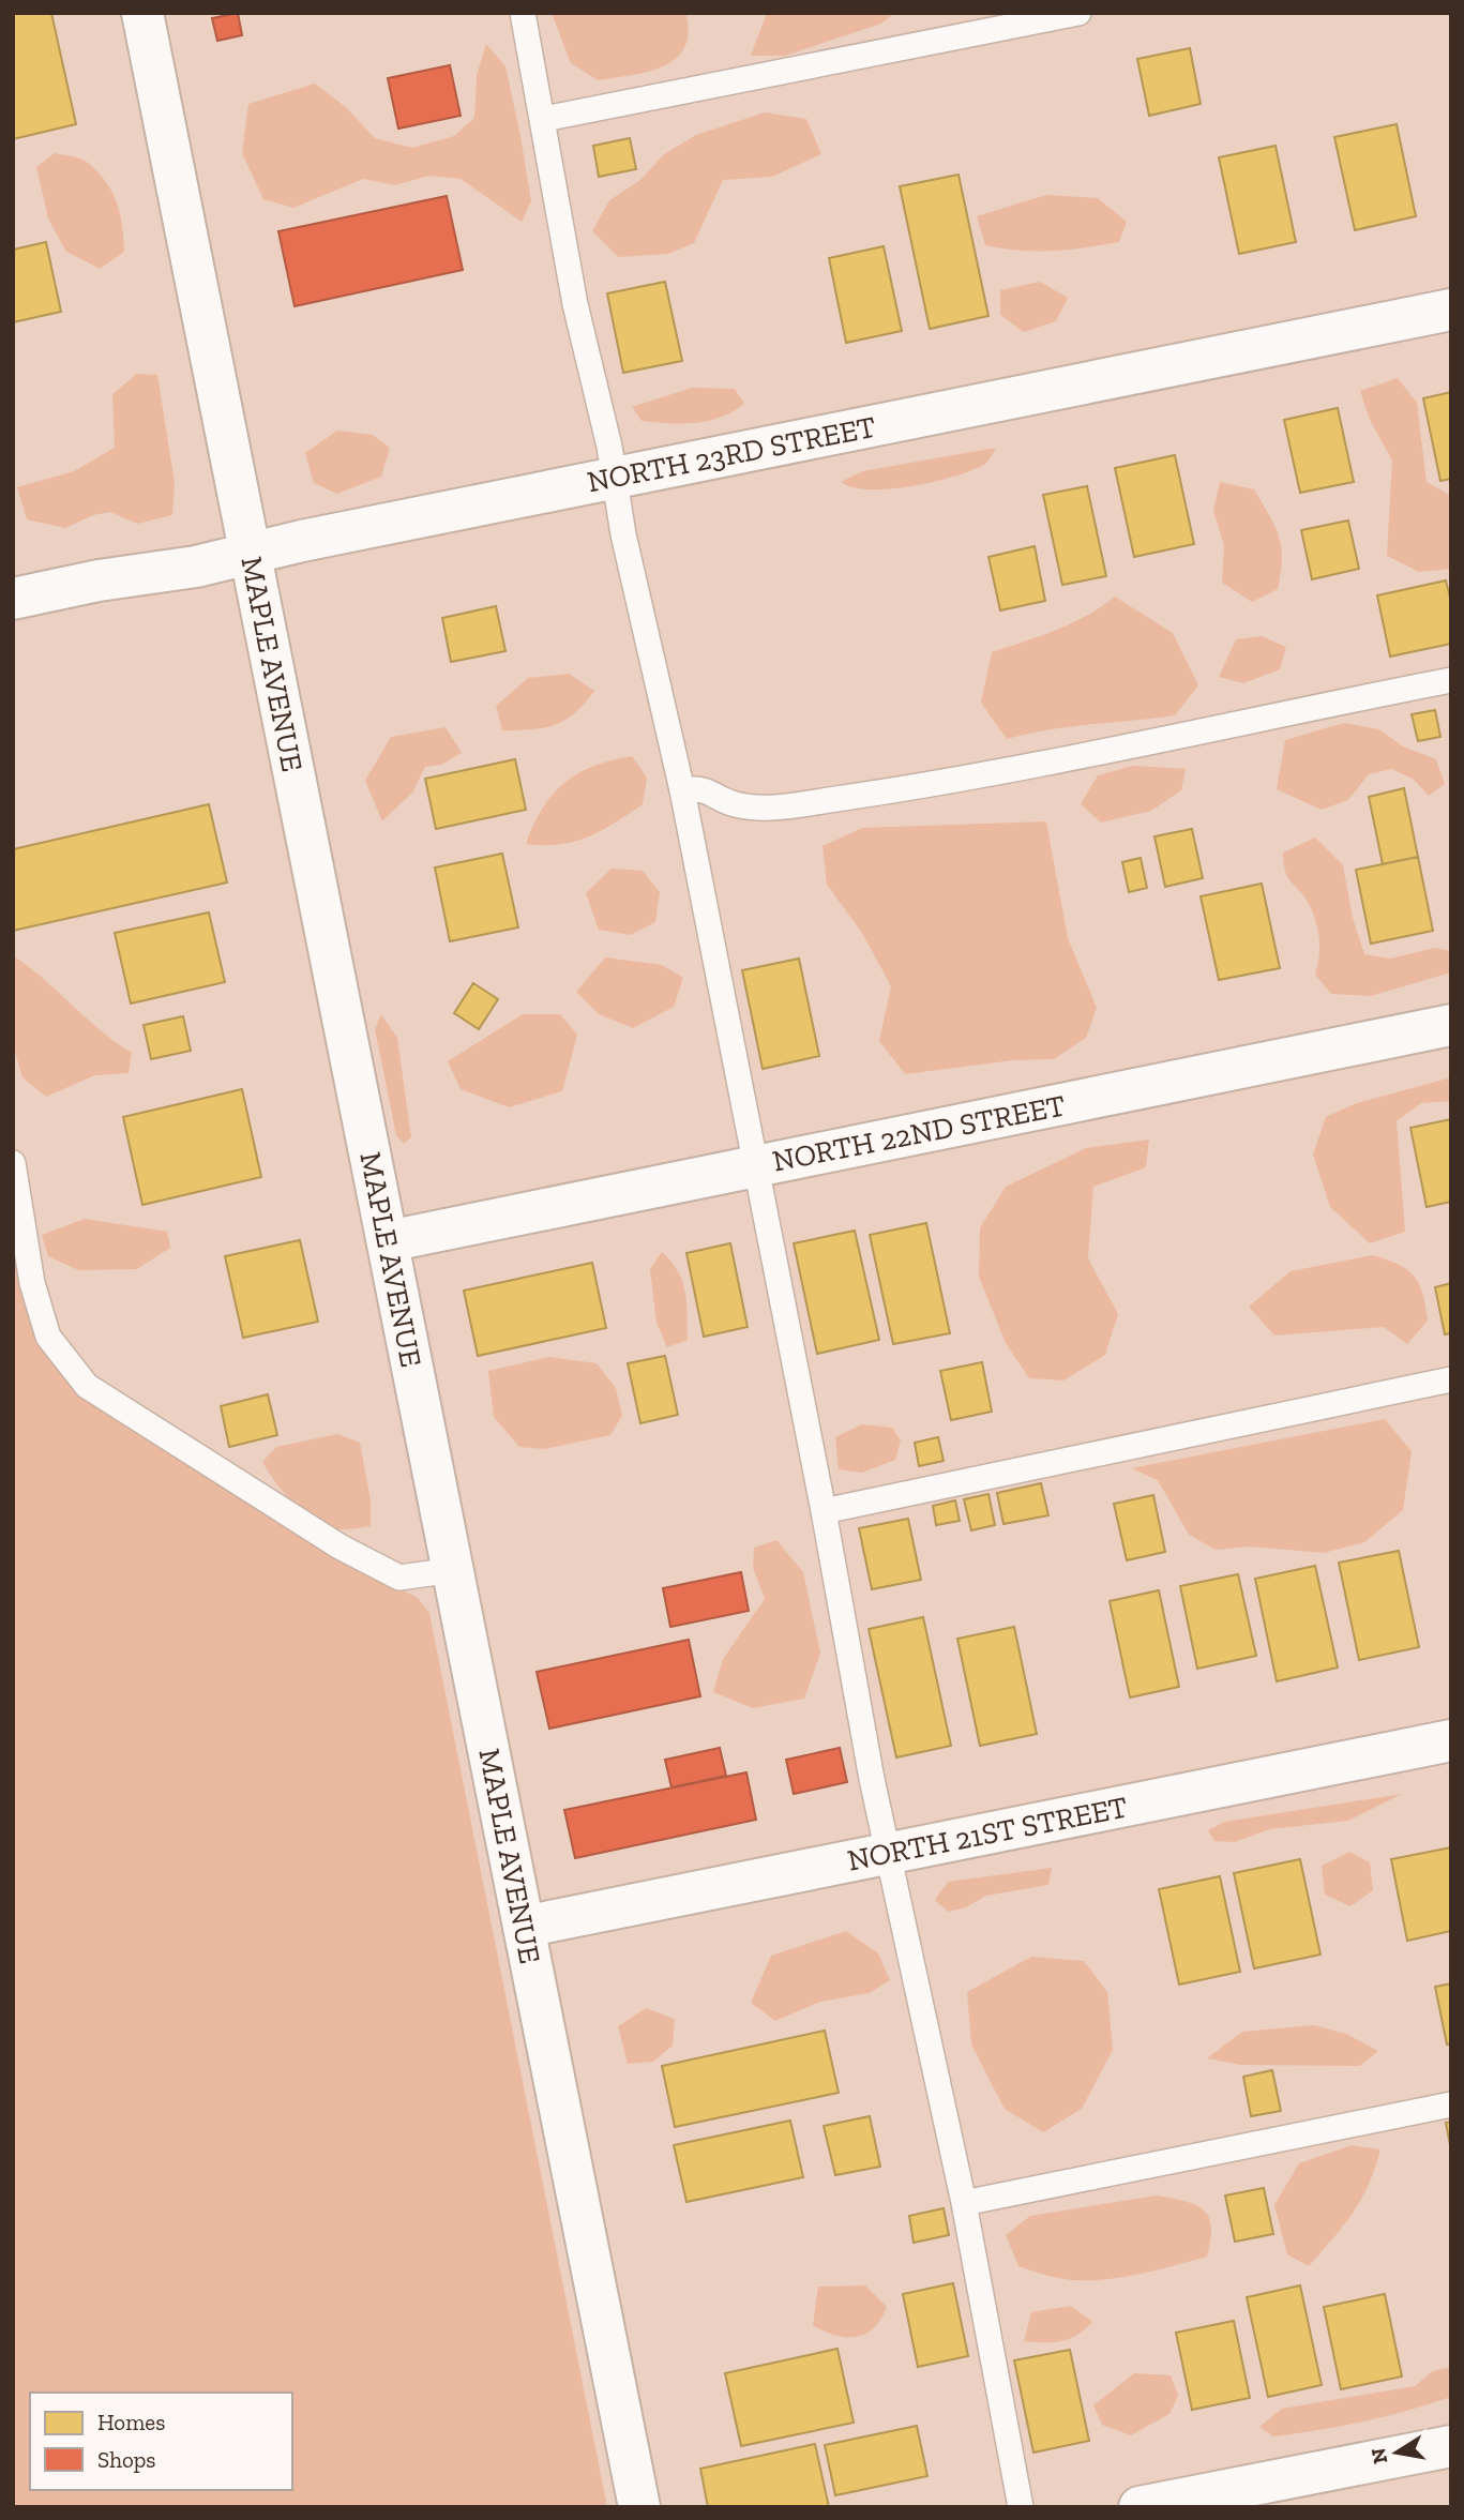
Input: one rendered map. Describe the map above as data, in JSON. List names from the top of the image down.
{
  "streets": {
    "street": [
      "NORTH 23RD STREET",
      "MAPLE AVENUE",
      "NORTH 22ND STREET",
      "NORTH 21ST STREET"
    ]
  },
  "crossings": [
    ["NORTH 23RD STREET", "MAPLE AVENUE"],
    ["MAPLE AVENUE", "NORTH 22ND STREET"],
    ["MAPLE AVENUE", "NORTH 21ST STREET"]
  ],
  "legend": ["Homes", "Shops"],
  "north": "left"
}
